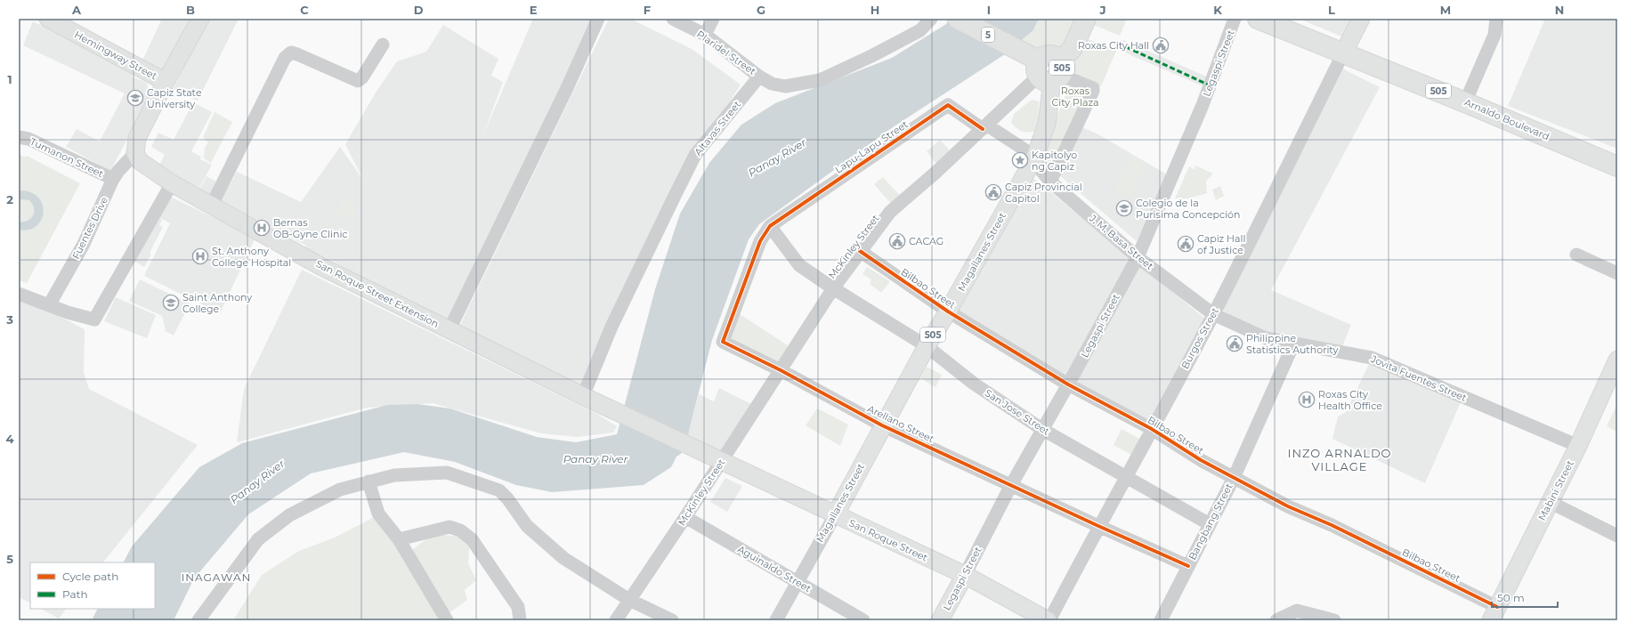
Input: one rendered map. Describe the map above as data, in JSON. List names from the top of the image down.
{
  "streets": {
    "highway": ["5", "505", "Arnaldo Boulevard"],
    "main road": [
      "Hemingway Street",
      "Legaspi Street",
      "Magallanes Street",
      "San Roque Street Extension",
      "Mabini Street",
      "San Roque Street"
    ],
    "street": [
      "Plaridel Street",
      "Altavas Street",
      "Lapu-Lapu Street",
      "Tumanon Street",
      "Fuentes Drive",
      "J. M. Basa Street",
      "McKinley Street",
      "Bilbao Street",
      "Burgos Street",
      "Jovita Fuentes Street",
      "San Jose Street",
      "Arellano Street",
      "Bangbang Street",
      "Aguinaldo Street"
    ]
  },
  "crossings": [
    ["5", "505"],
    ["5", "McKinley Street"],
    ["5", "Magallanes Street"],
    ["Plaridel Street", "Altavas Street"],
    ["Legaspi Street", "J. M. Basa Street"],
    ["Legaspi Street", "Bilbao Street"],
    ["Legaspi Street", "San Jose Street"],
    ["Legaspi Street", "Arellano Street"],
    ["Legaspi Street", "San Roque Street"],
    ["505", "McKinley Street"],
    ["505", "Magallanes Street"],
    ["Arnaldo Boulevard", "Burgos Street"],
    ["Altavas Street", "San Roque Street Extension"],
    ["Lapu-Lapu Street", "McKinley Street"],
    ["Lapu-Lapu Street", "San Jose Street"],
    ["Lapu-Lapu Street", "Arellano Street"],
    ["Tumanon Street", "Fuentes Drive"],
    ["Fuentes Drive", "San Roque Street Extension"],
    ["J. M. Basa Street", "Magallanes Street"],
    ["J. M. Basa Street", "Burgos Street"],
    ["J. M. Basa Street", "Jovita Fuentes Street"],
    ["McKinley Street", "Magallanes Street"],
    ["McKinley Street", "Bilbao Street"],
    ["McKinley Street", "San Jose Street"],
    ["McKinley Street", "Arellano Street"],
    ["McKinley Street", "San Roque Street"],
    ["McKinley Street", "Aguinaldo Street"],
    ["Magallanes Street", "Bilbao Street"],
    ["Magallanes Street", "San Jose Street"],
    ["Magallanes Street", "Arellano Street"],
    ["Magallanes Street", "San Roque Street"],
    ["Magallanes Street", "Aguinaldo Street"],
    ["Bilbao Street", "Burgos Street"],
    ["Bilbao Street", "Mabini Street"],
    ["Bilbao Street", "Bangbang Street"],
    ["San Roque Street Extension", "San Roque Street"],
    ["Burgos Street", "Jovita Fuentes Street"],
    ["Burgos Street", "San Jose Street"],
    ["Burgos Street", "Arellano Street"],
    ["Burgos Street", "San Roque Street"],
    ["Jovita Fuentes Street", "Mabini Street"],
    ["Jovita Fuentes Street", "Bangbang Street"],
    ["San Jose Street", "Arellano Street"],
    ["San Jose Street", "Bangbang Street"],
    ["Arellano Street", "Bangbang Street"]
  ],
  "districts": ["INZO ARNALDO VILLAGE", "INAGAWAN"],
  "water": ["Panay River"],
  "parks": ["Roxas City Plaza"],
  "places": {
    "public building": [
      "Roxas City Hall",
      "Capiz Provincial Capitol",
      "CACAG",
      "Capiz Hall of Justice",
      "Philippine Statistics Authority"
    ],
    "school or university": ["Capiz State University", "Colegio de la Purisima Concepción", "Saint Anthony College"],
    "place": ["Kapitolyo ng Capiz"],
    "hospital": ["Bernas OB-Gyne Clinic", "St. Anthony College Hospital", "Roxas City Health Office"]
  },
  "legend": ["Cycle path", "Path"],
  "scale_bar": "50 m",
  "grid": {
    "columns": [
      "A",
      "B",
      "C",
      "D",
      "E",
      "F",
      "G",
      "H",
      "I",
      "J",
      "K",
      "L",
      "M",
      "N"
    ],
    "rows": [
      "1",
      "2",
      "3",
      "4",
      "5"
    ]
  }
}
